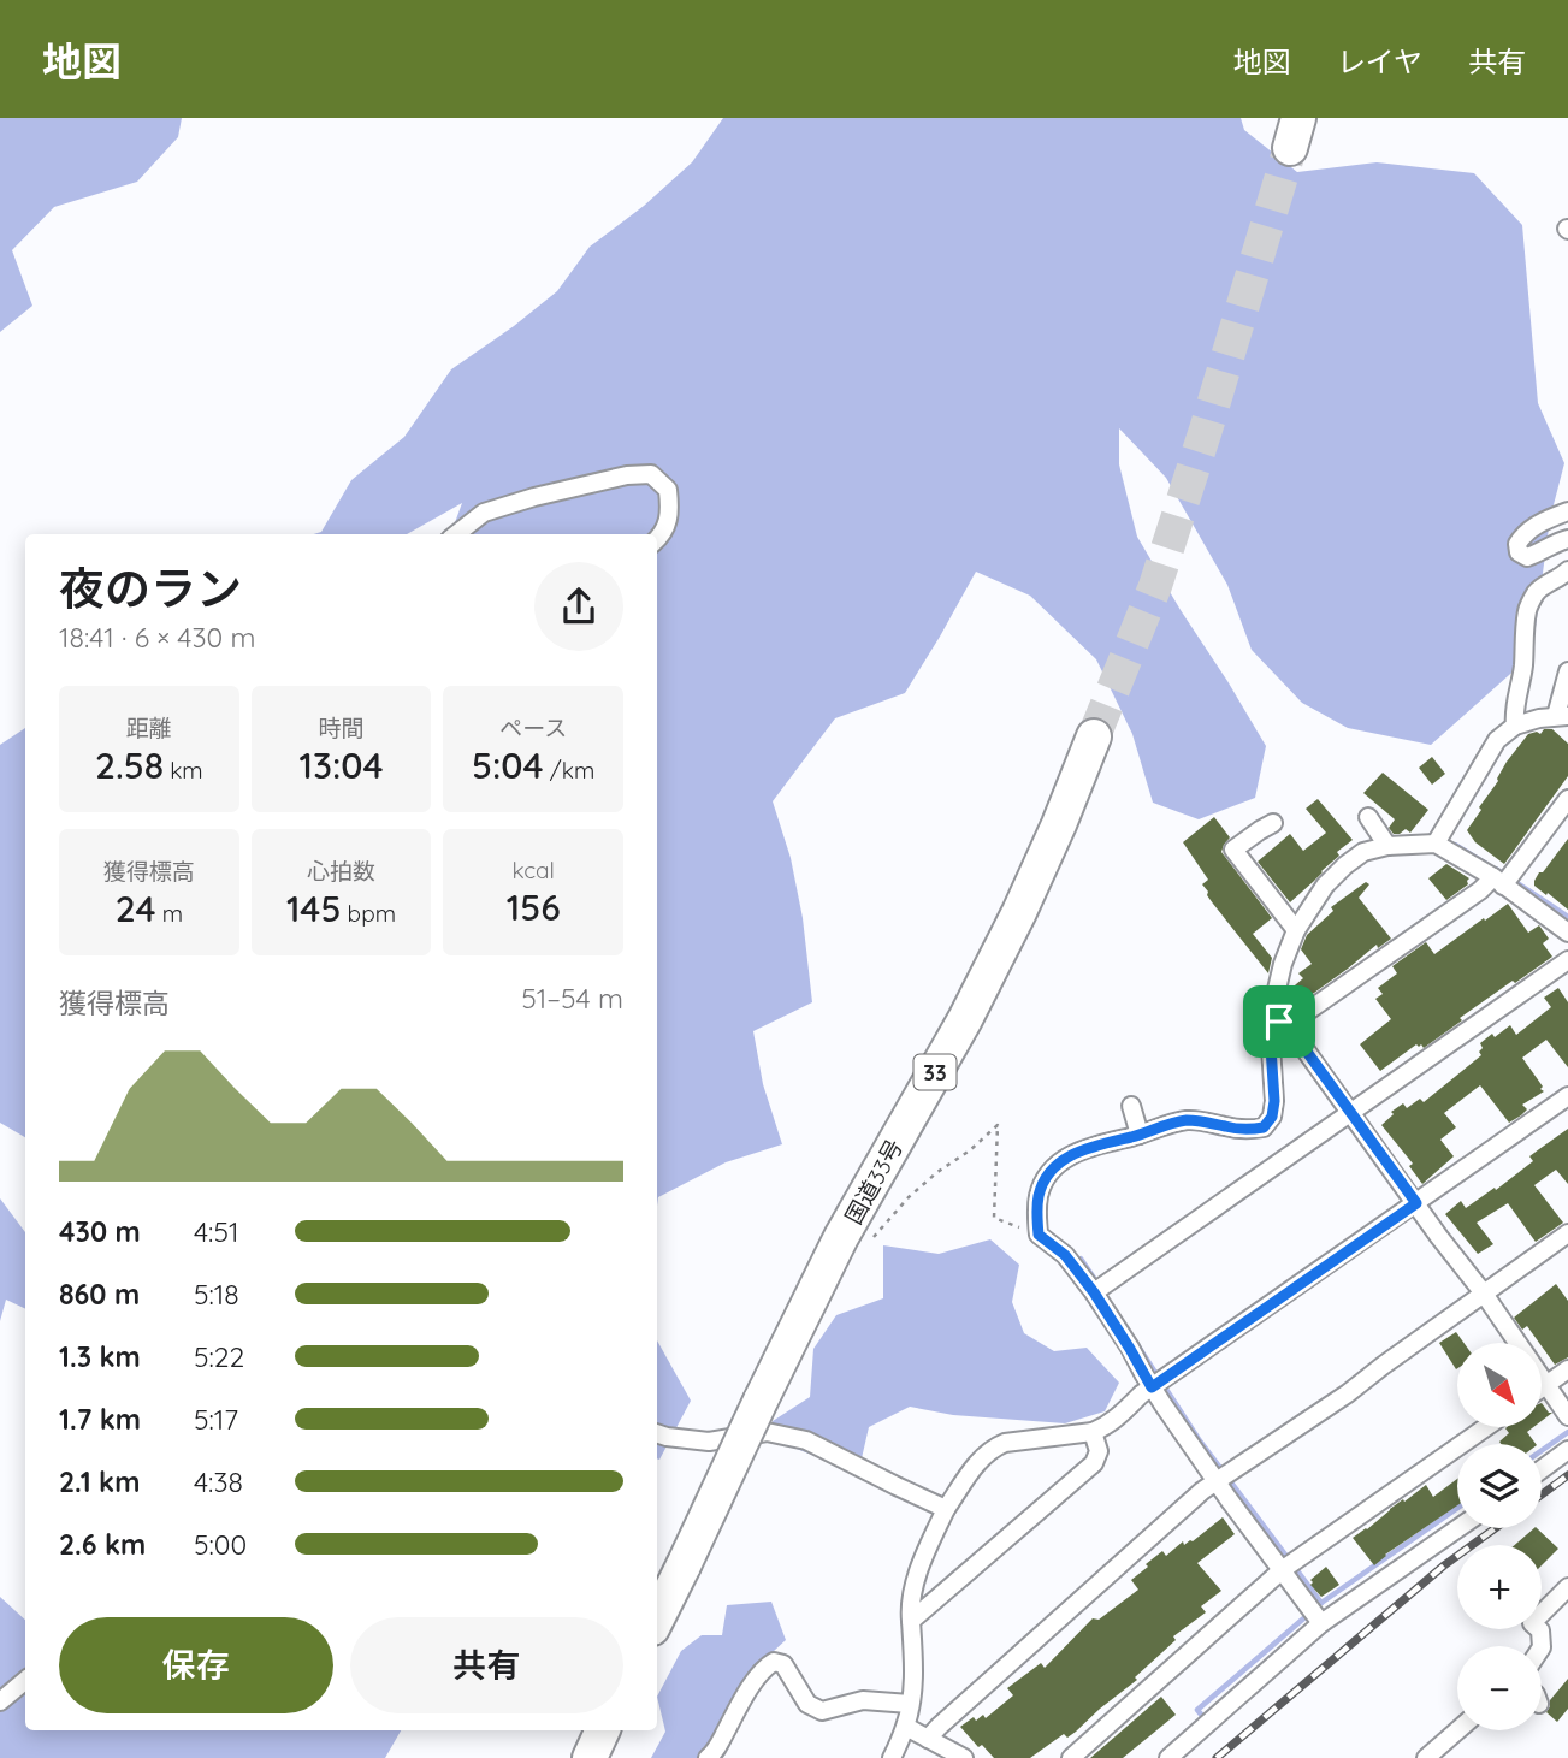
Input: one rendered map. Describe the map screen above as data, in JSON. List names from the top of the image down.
{
  "streets": {
    "highway": ["33", "国道33号"]
  },
  "north": "bottom right",
  "page": {
    "header": "地図",
    "nav": ["地図", "レイヤ", "共有"],
    "heading": ["夜のラン", "18:41 · 6 × 430 m"],
    "stats": [
      ["距離", "2.58 km"],
      ["時間", "13:04"],
      ["ペース", "5:04 /km"],
      ["獲得標高", "24 m"],
      ["心拍数", "145 bpm"],
      ["kcal", "156"]
    ],
    "chart": ["獲得標高", "51–54 m"],
    "list": [
      {
        "name": "430 m",
        "note": "4:51"
      },
      {
        "name": "860 m",
        "note": "5:18"
      },
      {
        "name": "1.3 km",
        "note": "5:22"
      },
      {
        "name": "1.7 km",
        "note": "5:17"
      },
      {
        "name": "2.1 km",
        "note": "4:38"
      },
      {
        "name": "2.6 km",
        "note": "5:00"
      }
    ],
    "map_buttons": ["+", "−"],
    "buttons": ["保存", "共有"]
  }
}
